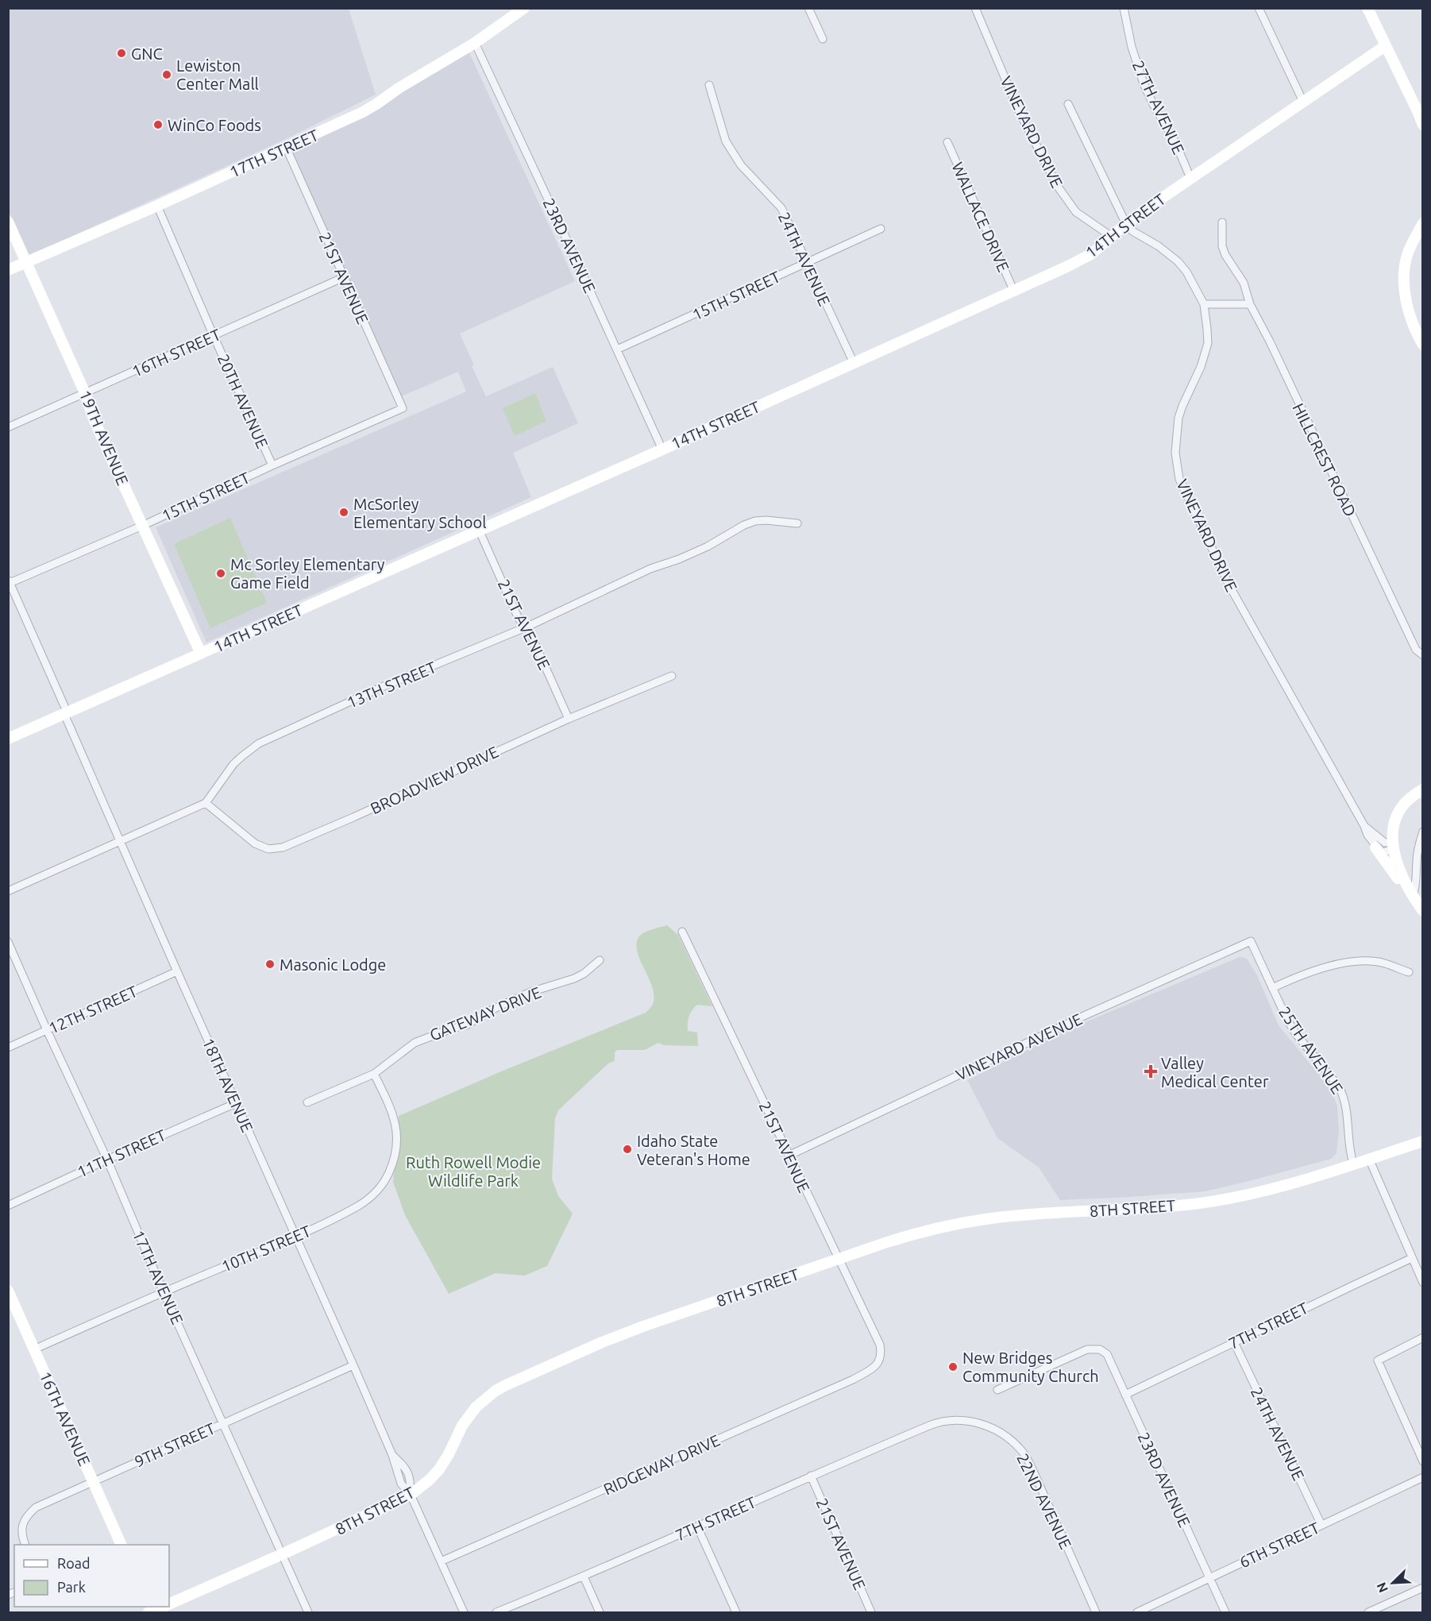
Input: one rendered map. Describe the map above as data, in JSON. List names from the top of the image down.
{
  "streets": {
    "street": [
      "27TH AVENUE",
      "VINEYARD DRIVE",
      "17TH STREET",
      "WALLACE DRIVE",
      "14TH STREET",
      "23RD AVENUE",
      "24TH AVENUE",
      "21ST AVENUE",
      "15TH STREET",
      "16TH STREET",
      "20TH AVENUE",
      "19TH AVENUE",
      "HILLCREST ROAD",
      "13TH STREET",
      "BROADVIEW DRIVE",
      "12TH STREET",
      "GATEWAY DRIVE",
      "VINEYARD AVENUE",
      "25TH AVENUE",
      "18TH AVENUE",
      "11TH STREET",
      "8TH STREET",
      "10TH STREET",
      "17TH AVENUE",
      "7TH STREET",
      "16TH AVENUE",
      "9TH STREET",
      "RIDGEWAY DRIVE",
      "22ND AVENUE",
      "6TH STREET"
    ]
  },
  "crossings": [
    ["27TH AVENUE", "14TH STREET"],
    ["VINEYARD DRIVE", "14TH STREET"],
    ["17TH STREET", "23RD AVENUE"],
    ["17TH STREET", "21ST AVENUE"],
    ["17TH STREET", "20TH AVENUE"],
    ["17TH STREET", "19TH AVENUE"],
    ["WALLACE DRIVE", "14TH STREET"],
    ["14TH STREET", "23RD AVENUE"],
    ["14TH STREET", "24TH AVENUE"],
    ["14TH STREET", "21ST AVENUE"],
    ["14TH STREET", "19TH AVENUE"],
    ["14TH STREET", "18TH AVENUE"],
    ["23RD AVENUE", "15TH STREET"],
    ["23RD AVENUE", "7TH STREET"],
    ["23RD AVENUE", "6TH STREET"],
    ["24TH AVENUE", "15TH STREET"],
    ["24TH AVENUE", "7TH STREET"],
    ["24TH AVENUE", "6TH STREET"],
    ["21ST AVENUE", "15TH STREET"],
    ["21ST AVENUE", "16TH STREET"],
    ["21ST AVENUE", "13TH STREET"],
    ["21ST AVENUE", "BROADVIEW DRIVE"],
    ["21ST AVENUE", "VINEYARD AVENUE"],
    ["21ST AVENUE", "8TH STREET"],
    ["21ST AVENUE", "7TH STREET"],
    ["21ST AVENUE", "RIDGEWAY DRIVE"],
    ["15TH STREET", "20TH AVENUE"],
    ["15TH STREET", "19TH AVENUE"],
    ["15TH STREET", "18TH AVENUE"],
    ["16TH STREET", "20TH AVENUE"],
    ["16TH STREET", "19TH AVENUE"],
    ["13TH STREET", "BROADVIEW DRIVE"],
    ["12TH STREET", "18TH AVENUE"],
    ["12TH STREET", "17TH AVENUE"],
    ["GATEWAY DRIVE", "10TH STREET"],
    ["VINEYARD AVENUE", "25TH AVENUE"],
    ["25TH AVENUE", "8TH STREET"],
    ["18TH AVENUE", "11TH STREET"],
    ["18TH AVENUE", "8TH STREET"],
    ["18TH AVENUE", "10TH STREET"],
    ["18TH AVENUE", "9TH STREET"],
    ["18TH AVENUE", "RIDGEWAY DRIVE"],
    ["11TH STREET", "17TH AVENUE"],
    ["8TH STREET", "17TH AVENUE"],
    ["10TH STREET", "17TH AVENUE"],
    ["10TH STREET", "16TH AVENUE"],
    ["17TH AVENUE", "9TH STREET"],
    ["7TH STREET", "22ND AVENUE"],
    ["16TH AVENUE", "9TH STREET"]
  ],
  "parks": ["Ruth Rowell Modie Wildlife Park"],
  "places": {
    "other": [
      "GNC",
      "Lewiston Center Mall",
      "WinCo Foods",
      "McSorley Elementary School",
      "Mc Sorley Elementary Game Field",
      "Masonic Lodge",
      "Idaho State Veteran's Home",
      "New Bridges Community Church"
    ],
    "health": ["Valley Medical Center"]
  },
  "legend": ["Road", "Park"],
  "north": "bottom left"
}
